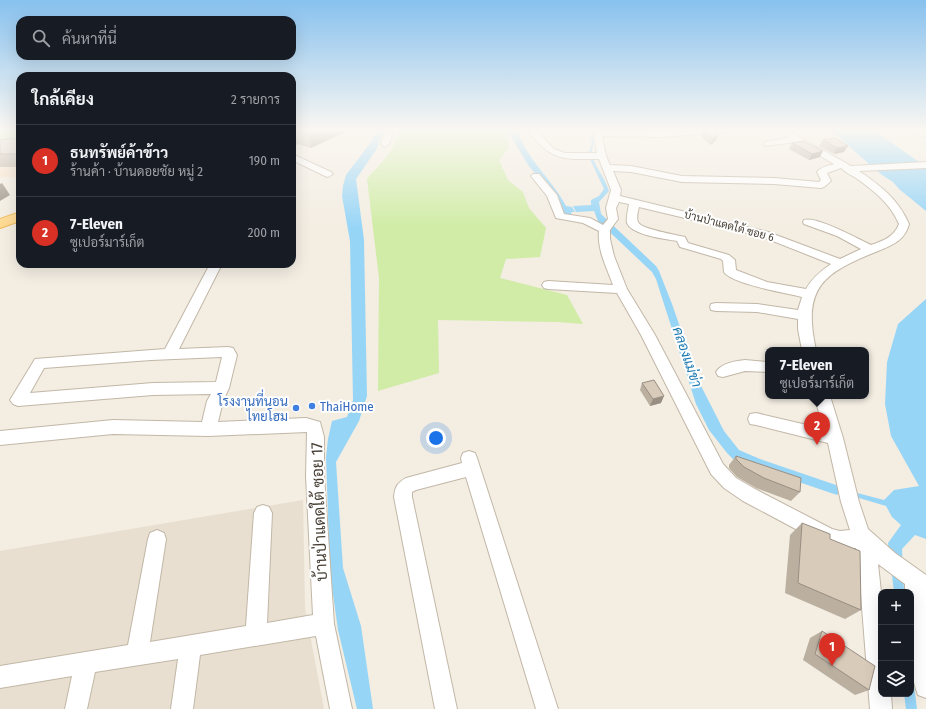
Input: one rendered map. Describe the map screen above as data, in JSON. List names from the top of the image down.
{
  "streets": {
    "street": ["บ้านป่าแดดใต้ ซอย 6", "บ้านป่าแดดใต้ ซอย 17"]
  },
  "water": ["คลองแม่ข่า"],
  "places": ["ThaiHome", "โรงงานที่นอน ไทยโฮม"],
  "page": {
    "search": "ค้นหาที่นี่",
    "heading": ["ใกล้เคียง", "2 รายการ"],
    "list": [
      {
        "mark": "1",
        "name": "ธนทรัพย์ค้าข้าว",
        "note": "ร้านค้า · บ้านดอยชัย หมู่ 2",
        "value": "190 m"
      },
      {
        "mark": "2",
        "name": "7-Eleven",
        "note": "ซูเปอร์มาร์เก็ต",
        "value": "200 m"
      }
    ],
    "popup": ["7-Eleven", "ซูเปอร์มาร์เก็ต"],
    "pins": ["2", "1"],
    "map_buttons": ["+", "−"]
  }
}
